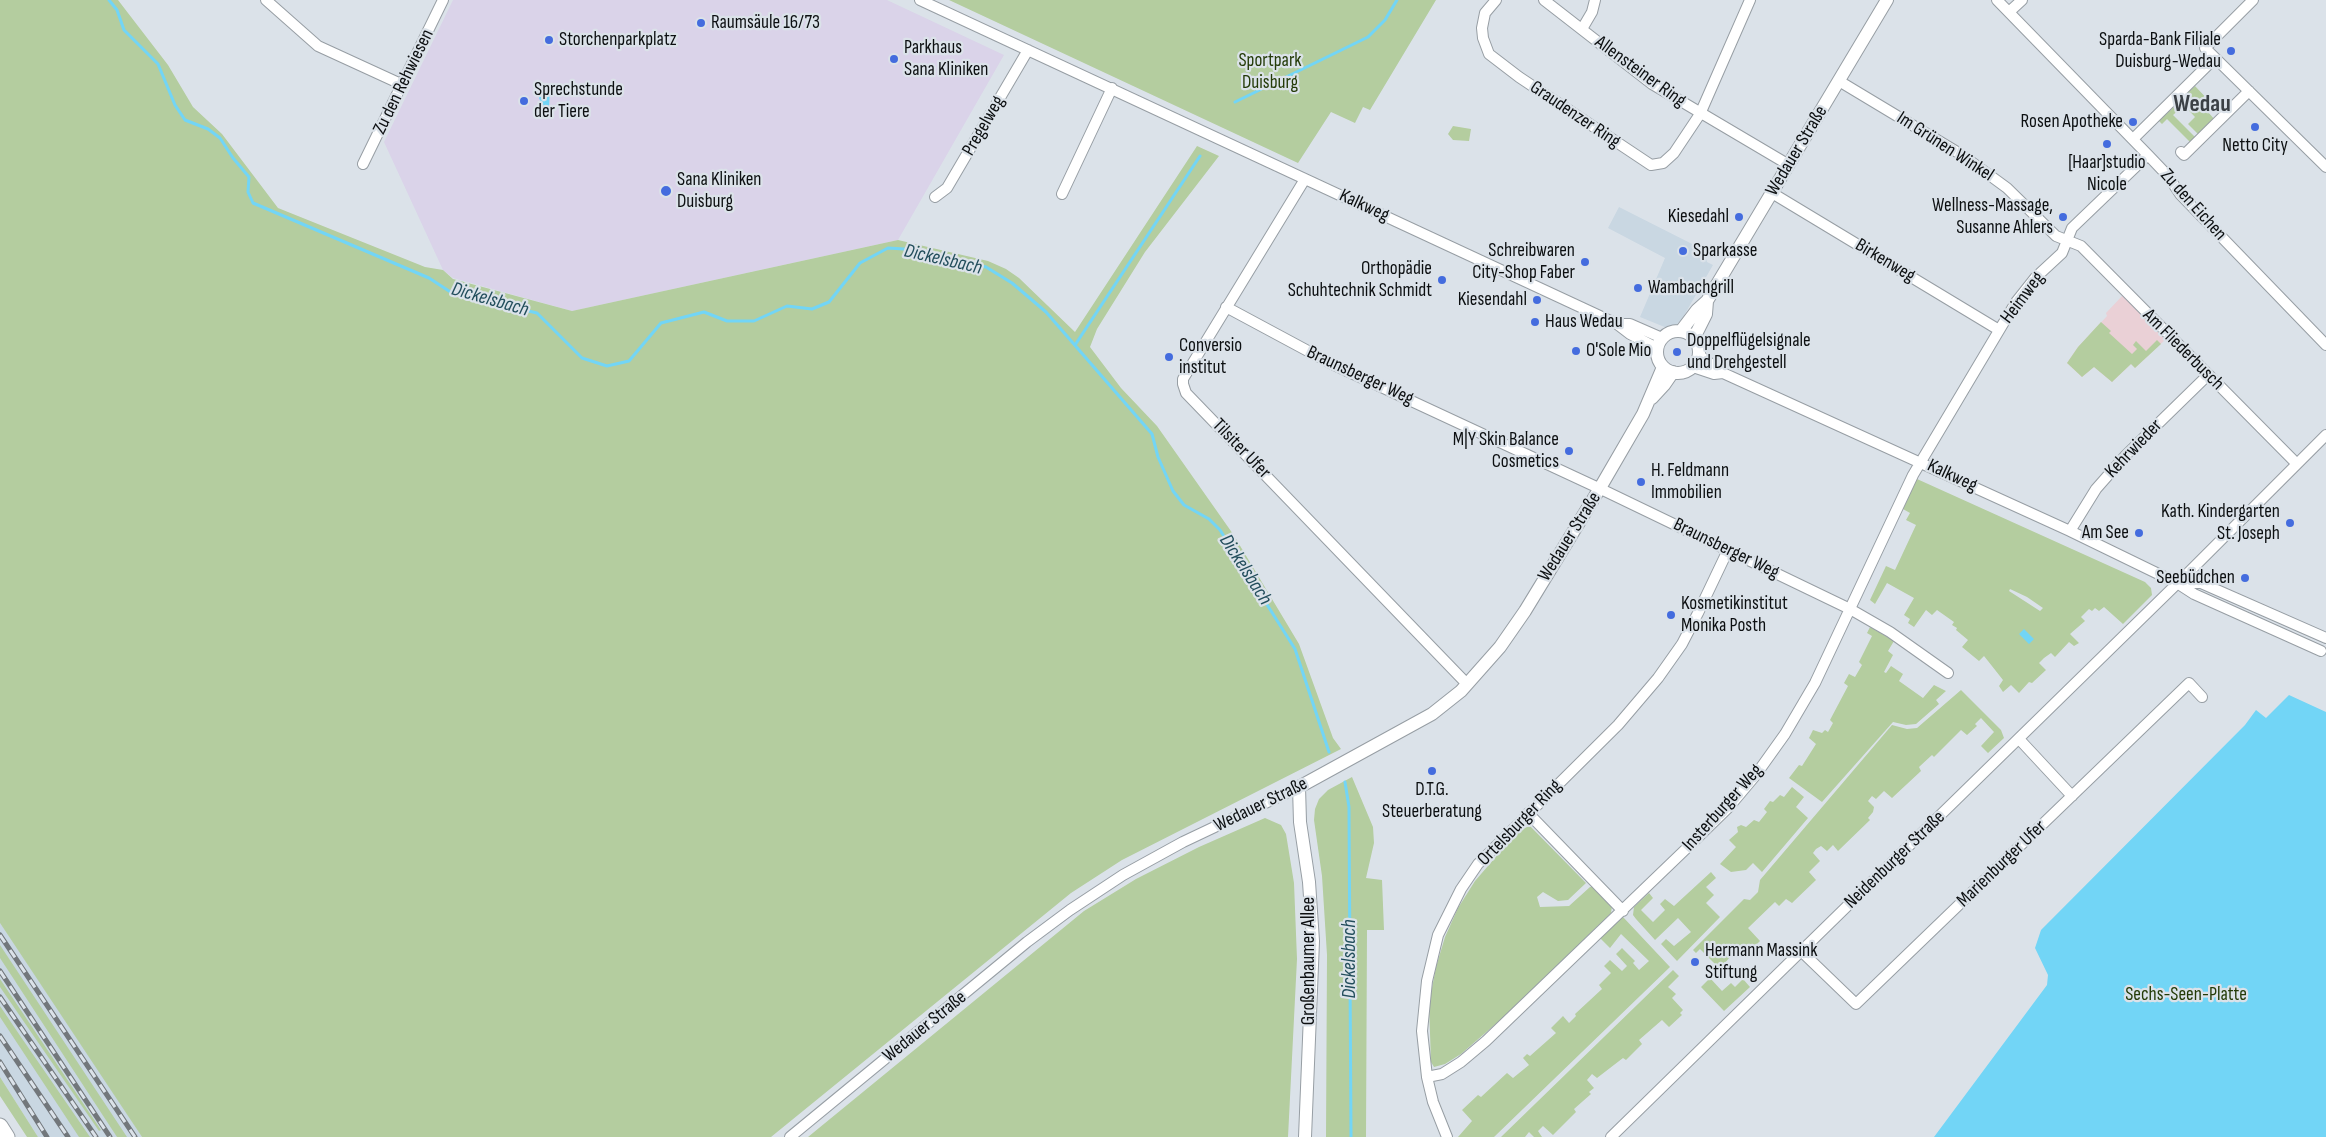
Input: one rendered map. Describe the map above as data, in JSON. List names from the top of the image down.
{
  "streets": {
    "main road": ["Wedauer Straße", "Großenbaumer Allee"],
    "street": [
      "Allensteiner Ring",
      "Zu den Rehwiesen",
      "Graudenzer Ring",
      "Pregelweg",
      "Im Grünen Winkel",
      "Zu den Eichen",
      "Kalkweg",
      "Birkenweg",
      "Heimweg",
      "Am Fliederbusch",
      "Braunsberger Weg",
      "Tilsiter Ufer",
      "Kehrwieder",
      "Insterburger Weg",
      "Ortelsburger Ring",
      "Neidenburger Straße",
      "Marienburger Ufer"
    ]
  },
  "crossings": [
    ["Allensteiner Ring", "Graudenzer Ring"],
    ["Allensteiner Ring", "Wedauer Straße"],
    ["Pregelweg", "Kalkweg"],
    ["Im Grünen Winkel", "Wedauer Straße"],
    ["Im Grünen Winkel", "Heimweg"],
    ["Im Grünen Winkel", "Am Fliederbusch"],
    ["Wedauer Straße", "Kalkweg"],
    ["Wedauer Straße", "Birkenweg"],
    ["Wedauer Straße", "Braunsberger Weg"],
    ["Wedauer Straße", "Tilsiter Ufer"],
    ["Wedauer Straße", "Großenbaumer Allee"],
    ["Zu den Eichen", "Heimweg"],
    ["Kalkweg", "Heimweg"],
    ["Kalkweg", "Tilsiter Ufer"],
    ["Kalkweg", "Kehrwieder"],
    ["Kalkweg", "Insterburger Weg"],
    ["Kalkweg", "Neidenburger Straße"],
    ["Birkenweg", "Heimweg"],
    ["Heimweg", "Am Fliederbusch"],
    ["Heimweg", "Insterburger Weg"],
    ["Am Fliederbusch", "Kehrwieder"],
    ["Braunsberger Weg", "Tilsiter Ufer"],
    ["Braunsberger Weg", "Insterburger Weg"],
    ["Braunsberger Weg", "Ortelsburger Ring"],
    ["Insterburger Weg", "Ortelsburger Ring"],
    ["Neidenburger Straße", "Marienburger Ufer"]
  ],
  "districts": ["Wedau"],
  "water": ["Dickelsbach"],
  "parks": ["Sportpark Duisburg", "Sechs-Seen-Platte"],
  "places": [
    "Raumsäule 16/73",
    "Storchenparkplatz",
    "Sparda-Bank Filiale Duisburg-Wedau",
    "Parkhaus Sana Kliniken",
    "Sprechstunde der Tiere",
    "Rosen Apotheke",
    "Netto City",
    "[Haar]studio Nicole",
    "Sana Kliniken Duisburg",
    "Kiesedahl",
    "Wellness-Massage, Susanne Ahlers",
    "Sparkasse",
    "Schreibwaren City-Shop Faber",
    "Orthopädie Schuhtechnik Schmidt",
    "Wambachgrill",
    "Kiesendahl",
    "Haus Wedau",
    "O'Sole Mio",
    "Doppelflügelsignale und Drehgestell",
    "Conversio institut",
    "M|Y Skin Balance Cosmetics",
    "H. Feldmann Immobilien",
    "Kath. Kindergarten St. Joseph",
    "Am See",
    "Seebüdchen",
    "Kosmetikinstitut Monika Posth",
    "D.T.G. Steuerberatung",
    "Hermann Massink Stiftung"
  ]
}
